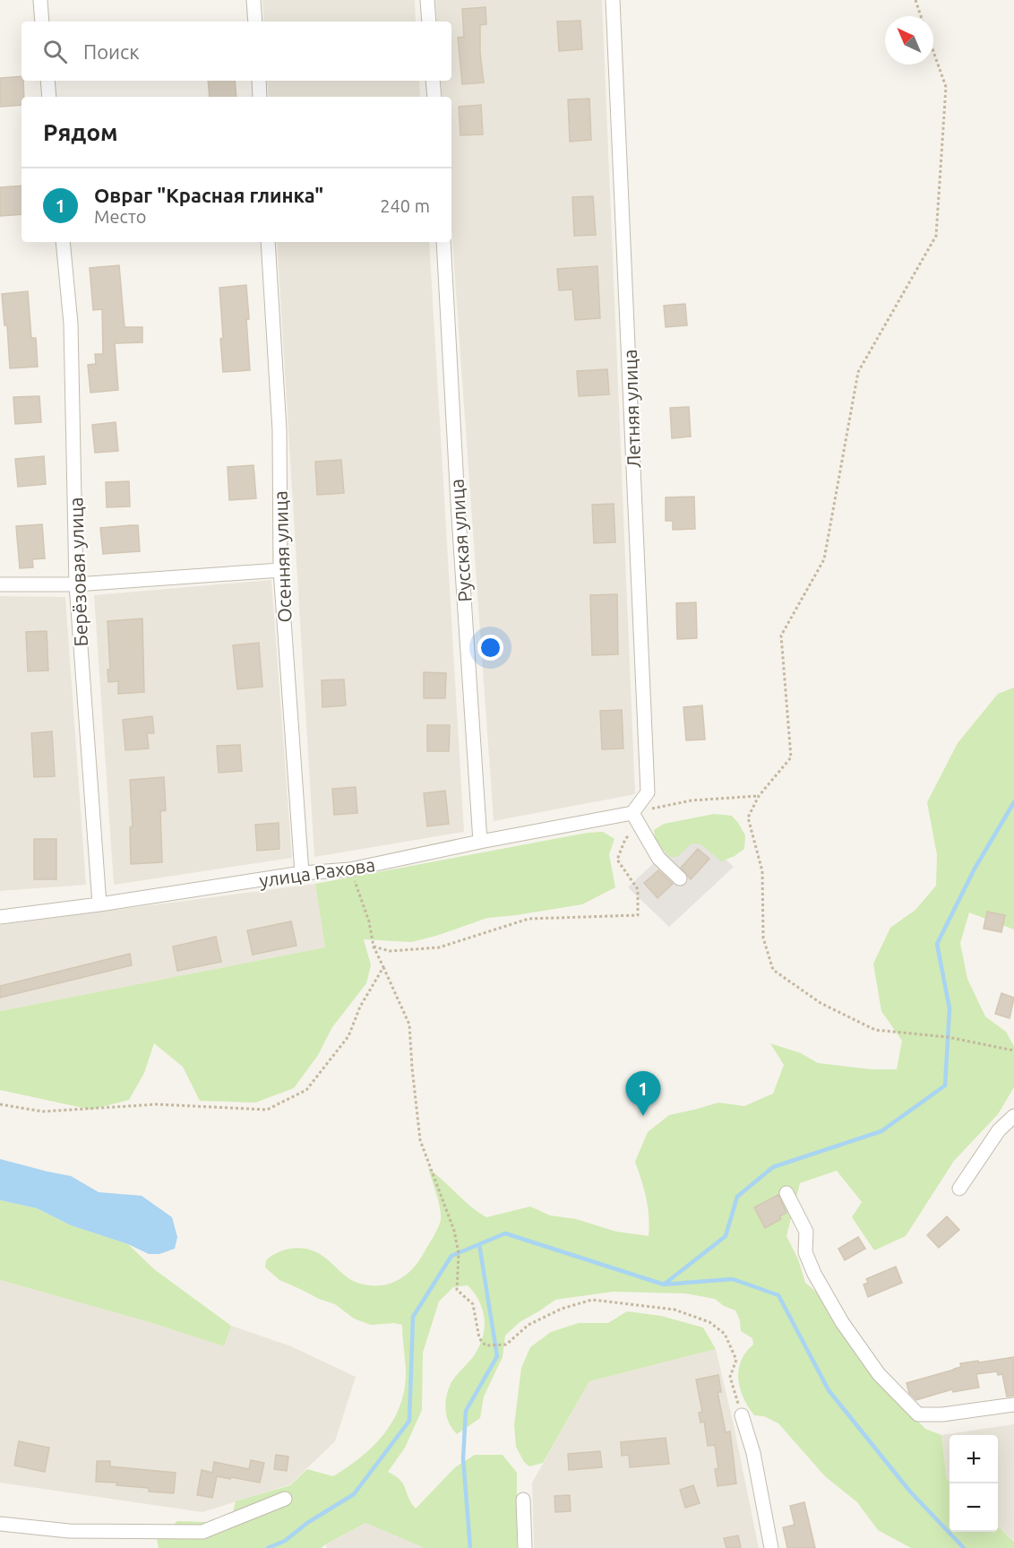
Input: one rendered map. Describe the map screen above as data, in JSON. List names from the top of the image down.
{
  "streets": {
    "street": [
      "Летняя улица",
      "Русская улица",
      "Осенняя улица",
      "Берёзовая улица",
      "улица Рахова"
    ]
  },
  "crossings": [
    ["Летняя улица", "улица Рахова"],
    ["Русская улица", "улица Рахова"],
    ["Осенняя улица", "улица Рахова"],
    ["Берёзовая улица", "улица Рахова"]
  ],
  "north": "top left",
  "page": {
    "search": "Поиск",
    "heading": "Рядом",
    "list": [
      {
        "mark": "1",
        "name": "Овраг \"Красная глинка\"",
        "note": "Место",
        "value": "240 m"
      }
    ],
    "pins": "1",
    "map_buttons": ["+", "−"]
  }
}
